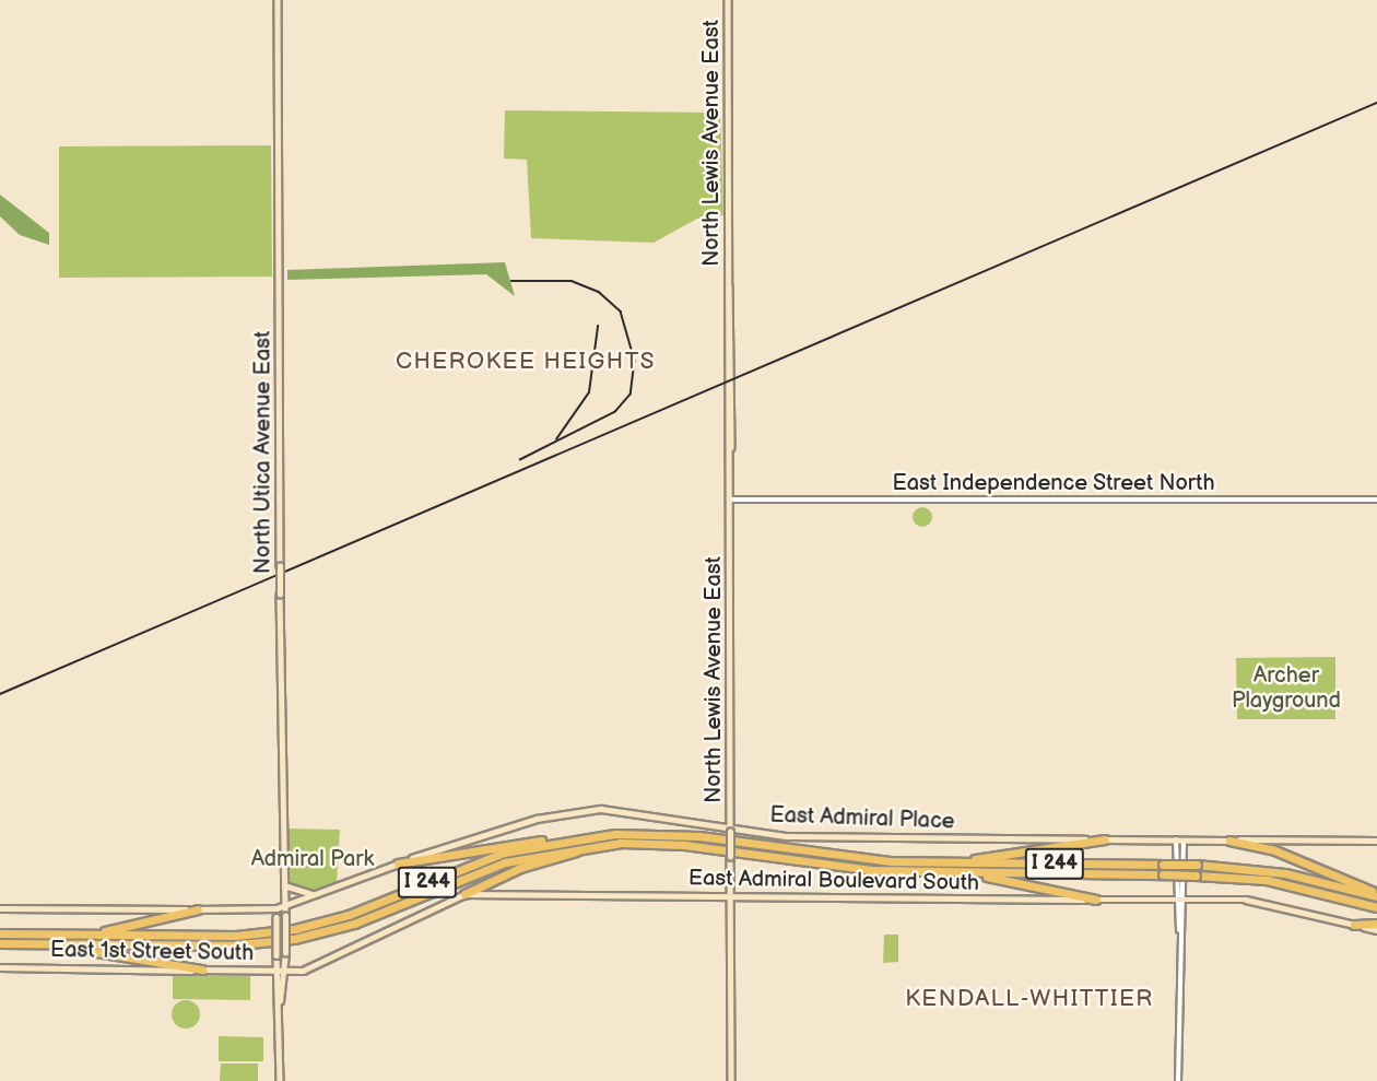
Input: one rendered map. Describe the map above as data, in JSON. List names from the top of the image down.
{
  "streets": {
    "highway": ["I 244"],
    "main road": [
      "North Lewis Avenue East",
      "North Utica Avenue East",
      "East Admiral Place",
      "East Admiral Boulevard South",
      "East 1st Street South"
    ],
    "street": ["East Independence Street North"]
  },
  "crossings": [
    ["North Lewis Avenue East", "East Independence Street North"],
    ["North Lewis Avenue East", "East Admiral Place"],
    ["North Lewis Avenue East", "East Admiral Boulevard South"],
    ["North Utica Avenue East", "East Admiral Place"],
    ["North Utica Avenue East", "East 1st Street South"],
    ["East Admiral Boulevard South", "East 1st Street South"]
  ],
  "districts": ["CHEROKEE HEIGHTS", "KENDALL-WHITTIER"],
  "parks": ["Archer Playground", "Admiral Park"]
}
